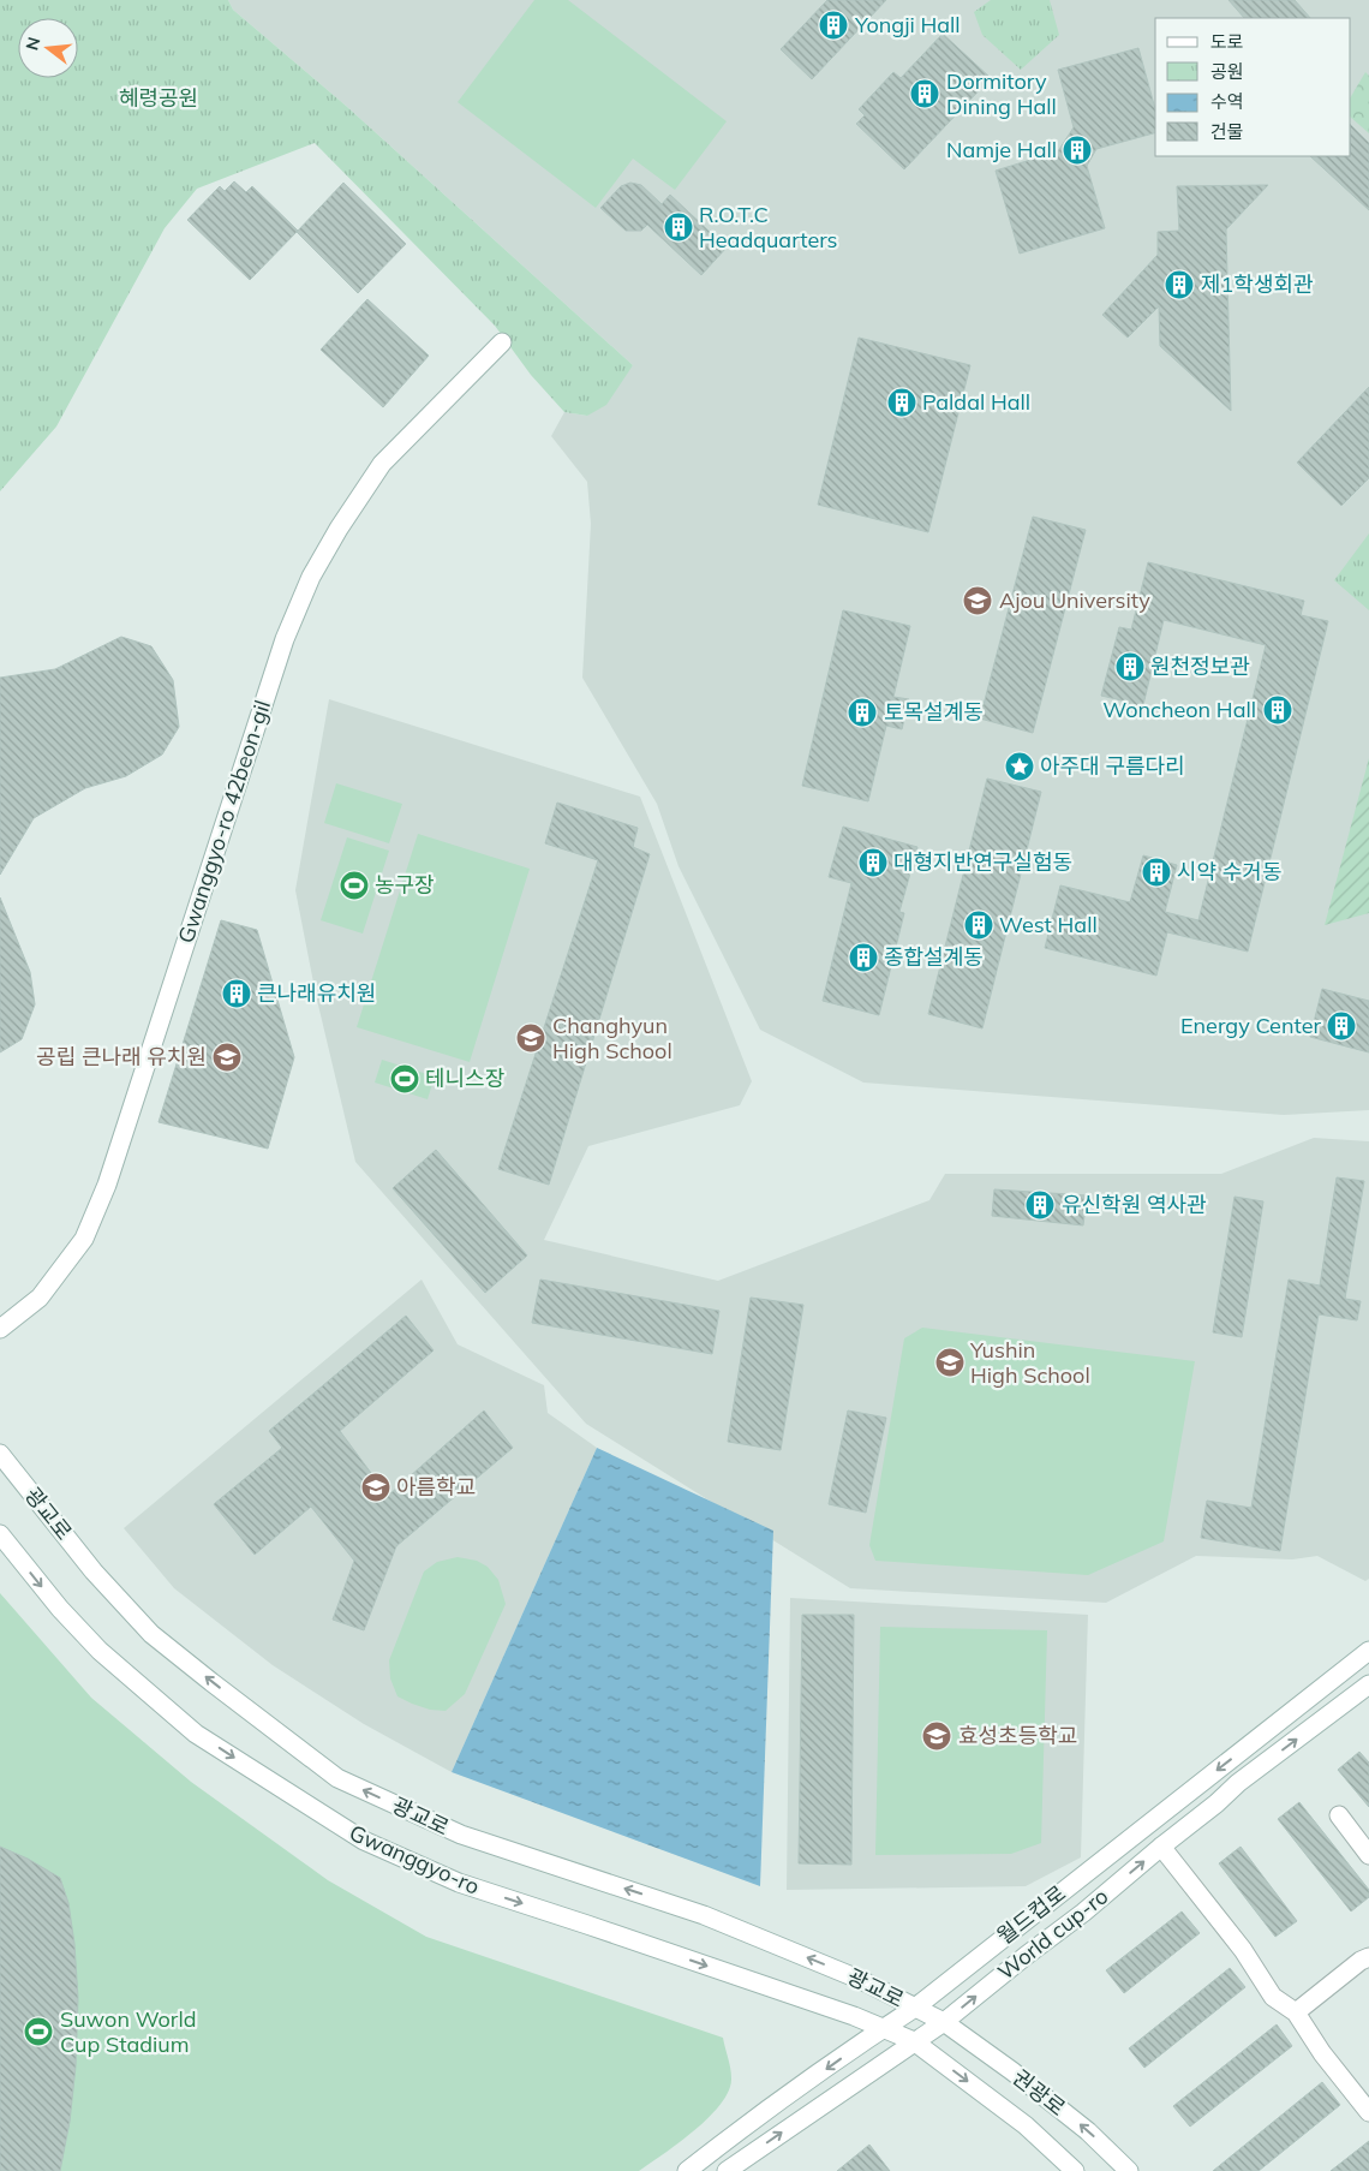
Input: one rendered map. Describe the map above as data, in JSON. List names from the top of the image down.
{
  "streets": {
    "street": [
      "Gwanggyo-ro 42beon-gil",
      "광교로",
      "Gwanggyo-ro",
      "월드컵로",
      "World cup-ro",
      "권광로"
    ]
  },
  "crossings": [
    ["광교로", "월드컵로"],
    ["광교로", "World cup-ro"],
    ["광교로", "권광로"],
    ["Gwanggyo-ro", "월드컵로"],
    ["Gwanggyo-ro", "World cup-ro"],
    ["World cup-ro", "권광로"]
  ],
  "one_way": [
    "광교로",
    "Gwanggyo-ro",
    "월드컵로",
    "World cup-ro",
    "권광로"
  ],
  "parks": ["혜령공원"],
  "places": {
    "building": [
      "Yongji Hall",
      "Dormitory Dining Hall",
      "Namje Hall",
      "R.O.T.C Headquarters",
      "제1학생회관",
      "Paldal Hall",
      "원천정보관",
      "Woncheon Hall",
      "토목설계동",
      "대형지반연구실험동",
      "시약 수거동",
      "West Hall",
      "종합설계동",
      "큰나래유치원",
      "Energy Center",
      "유신학원 역사관"
    ],
    "school or university": [
      "Ajou University",
      "Changhyun High School",
      "공립 큰나래 유치원",
      "Yushin High School",
      "아름학교",
      "효성초등학교"
    ],
    "place": ["아주대 구름다리"],
    "sports": ["농구장", "테니스장", "Suwon World Cup Stadium"]
  },
  "legend": [
    "도로",
    "공원",
    "수역",
    "건물"
  ],
  "north": "left"
}
